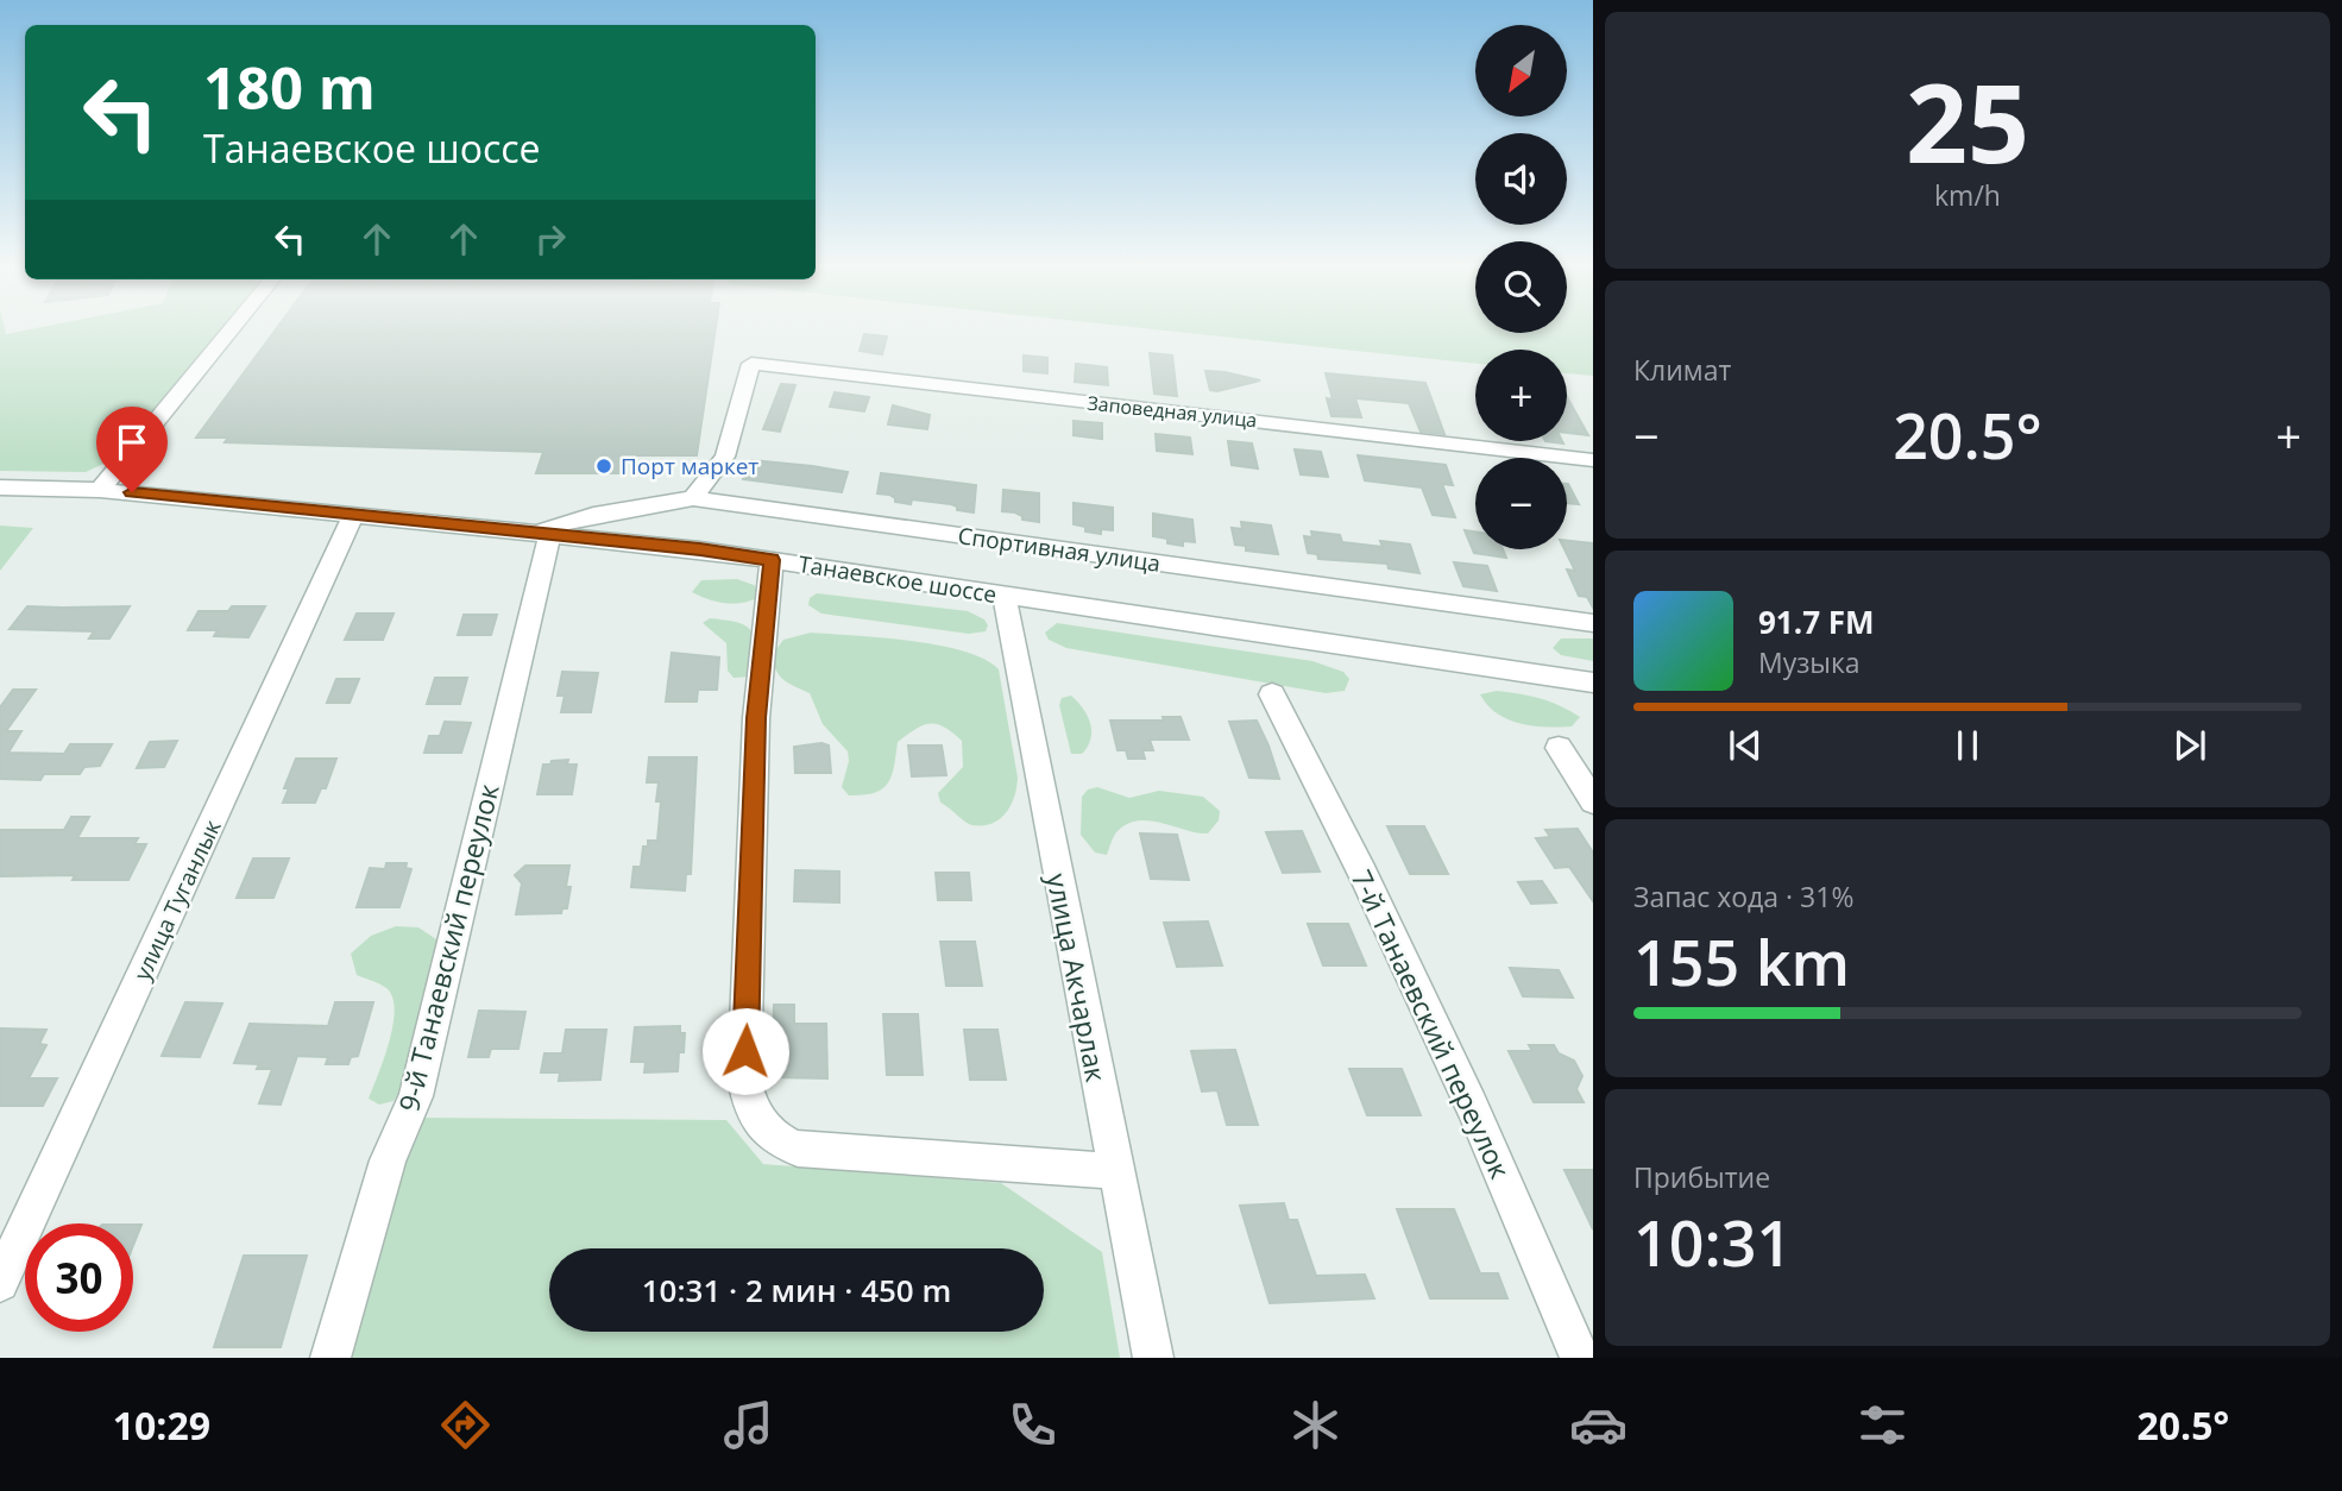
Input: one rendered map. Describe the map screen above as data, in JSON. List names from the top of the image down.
{
  "streets": {
    "street": [
      "Заповедная улица",
      "Спортивная улица",
      "Танаевское шоссе",
      "улица Туганлык",
      "9-й Танаевский переулок",
      "улица Акчарлак",
      "7-й Танаевский переулок"
    ]
  },
  "crossings": [
    ["Заповедная улица", "Спортивная улица"],
    ["Спортивная улица", "Танаевское шоссе"],
    ["Спортивная улица", "9-й Танаевский переулок"],
    ["Танаевское шоссе", "улица Туганлык"],
    ["Танаевское шоссе", "9-й Танаевский переулок"],
    ["Танаевское шоссе", "улица Акчарлак"]
  ],
  "places": ["Порт маркет"],
  "north": "bottom left",
  "page": {
    "tile": [
      ["25", "km/h"],
      "Климат",
      ["Запас хода · 31%", "155 km"],
      ["Прибытие", "10:31"]
    ],
    "map_buttons": ["+", "−"],
    "turn": ["180 m", "Танаевское шоссе"],
    "heat": ["−", "20.5°", "+"],
    "song": ["91.7 FM", "Музыка"],
    "limit": "30",
    "trip": "10:31 · 2 мин · 450 m",
    "tabs": ["10:29", "20.5°"]
  }
}
